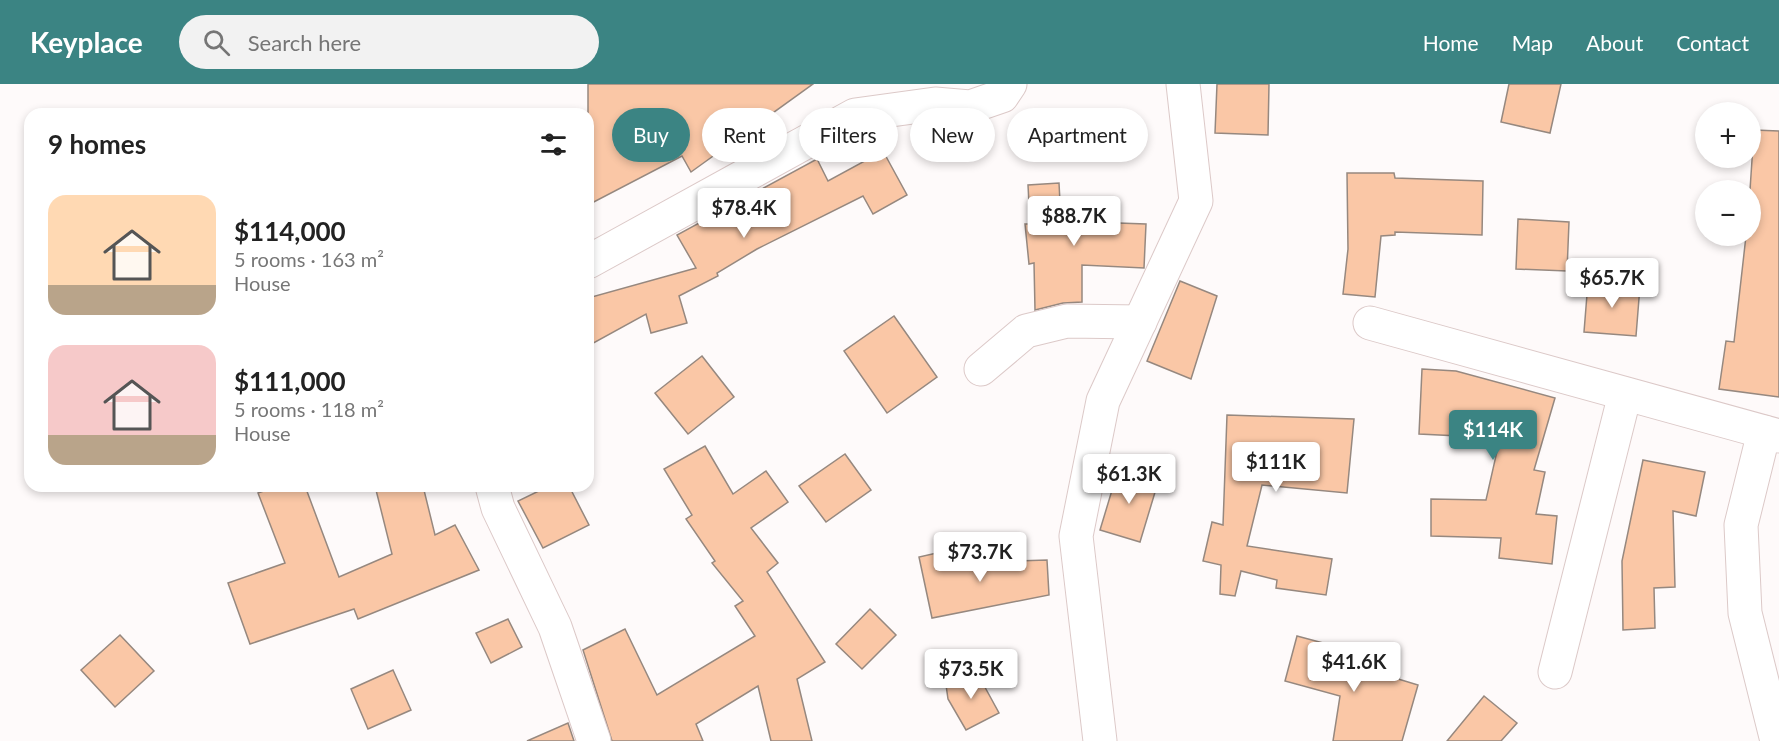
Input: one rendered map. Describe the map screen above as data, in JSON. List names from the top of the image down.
{
  "page": {
    "header": "Keyplace",
    "search": "Search here",
    "nav": [
      "Home",
      "Map",
      "About",
      "Contact"
    ],
    "map_buttons": ["+", "−"],
    "chip": [
      "Buy",
      "Rent",
      "Filters",
      "New",
      "Apartment"
    ],
    "heading": "9 homes",
    "list": [
      {
        "name": "$114,000",
        "note": "5 rooms · 163 m² · House"
      },
      {
        "name": "$111,000",
        "note": "5 rooms · 118 m² · House"
      }
    ],
    "price": [
      "$78.4K",
      "$88.7K",
      "$65.7K",
      "$114K",
      "$111K",
      "$61.3K",
      "$73.7K",
      "$41.6K",
      "$73.5K"
    ]
  }
}
